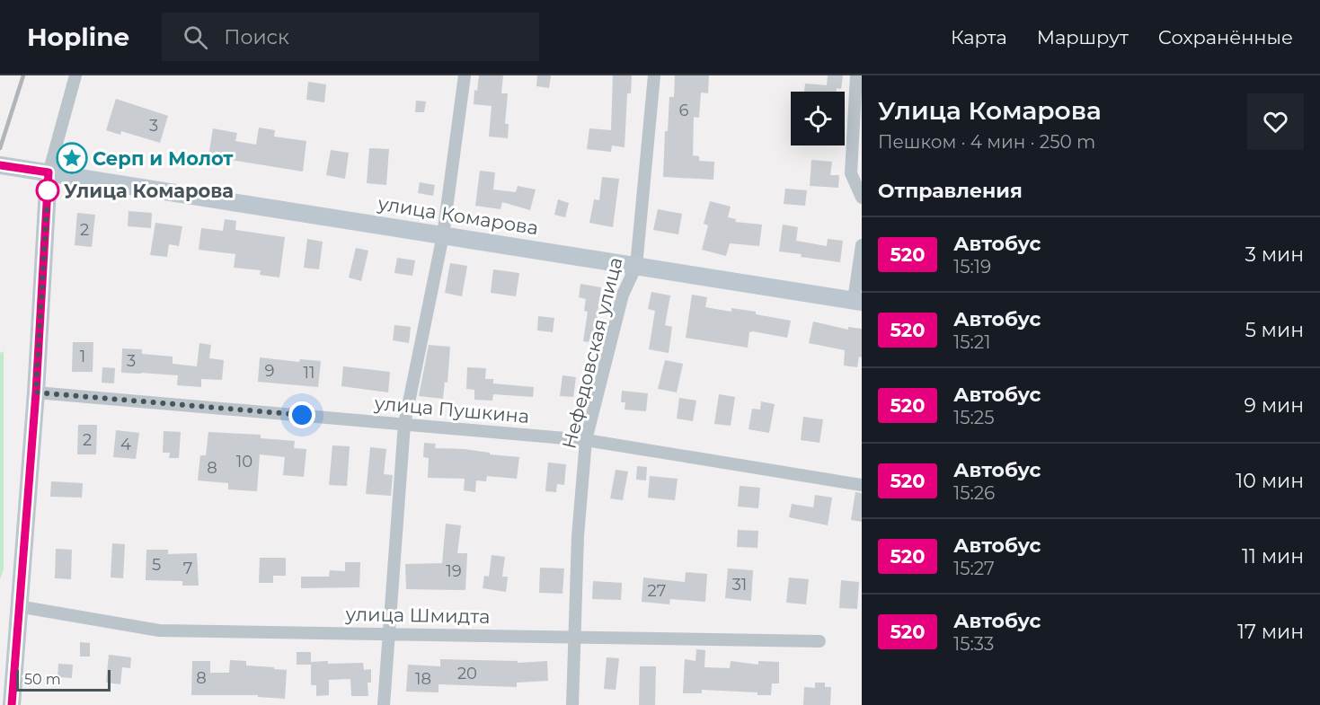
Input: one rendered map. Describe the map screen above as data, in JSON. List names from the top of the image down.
{
  "streets": {
    "street": [
      "улица Комарова",
      "Нефедовская улица",
      "улица Пушкина",
      "улица Шмидта"
    ]
  },
  "crossings": [
    ["улица Комарова", "Нефедовская улица"],
    ["Нефедовская улица", "улица Пушкина"],
    ["Нефедовская улица", "улица Шмидта"]
  ],
  "places": {
    "place": ["Серп и Молот"],
    "other": ["Улица Комарова"]
  },
  "lines": ["bus line 520"],
  "house_numbers": [
    "6",
    "3",
    "2",
    "1",
    "3",
    "9",
    "11",
    "2",
    "4",
    "10",
    "8",
    "5",
    "7",
    "19",
    "31",
    "27",
    "20",
    "8",
    "18"
  ],
  "scale_bar": "50 m",
  "page": {
    "header": "Hopline",
    "search": "Поиск",
    "nav": ["Карта", "Маршрут", "Сохранённые"],
    "heading": [
      ["Улица Комарова", "Пешком · 4 мин · 250 m"],
      "Отправления"
    ],
    "list": [
      {
        "mark": "520",
        "name": "Автобус",
        "note": "15:19",
        "value": "3 мин"
      },
      {
        "mark": "520",
        "name": "Автобус",
        "note": "15:21",
        "value": "5 мин"
      },
      {
        "mark": "520",
        "name": "Автобус",
        "note": "15:25",
        "value": "9 мин"
      },
      {
        "mark": "520",
        "name": "Автобус",
        "note": "15:26",
        "value": "10 мин"
      },
      {
        "mark": "520",
        "name": "Автобус",
        "note": "15:27",
        "value": "11 мин"
      },
      {
        "mark": "520",
        "name": "Автобус",
        "note": "15:33",
        "value": "17 мин"
      }
    ],
    "scale": "50 m"
  }
}
